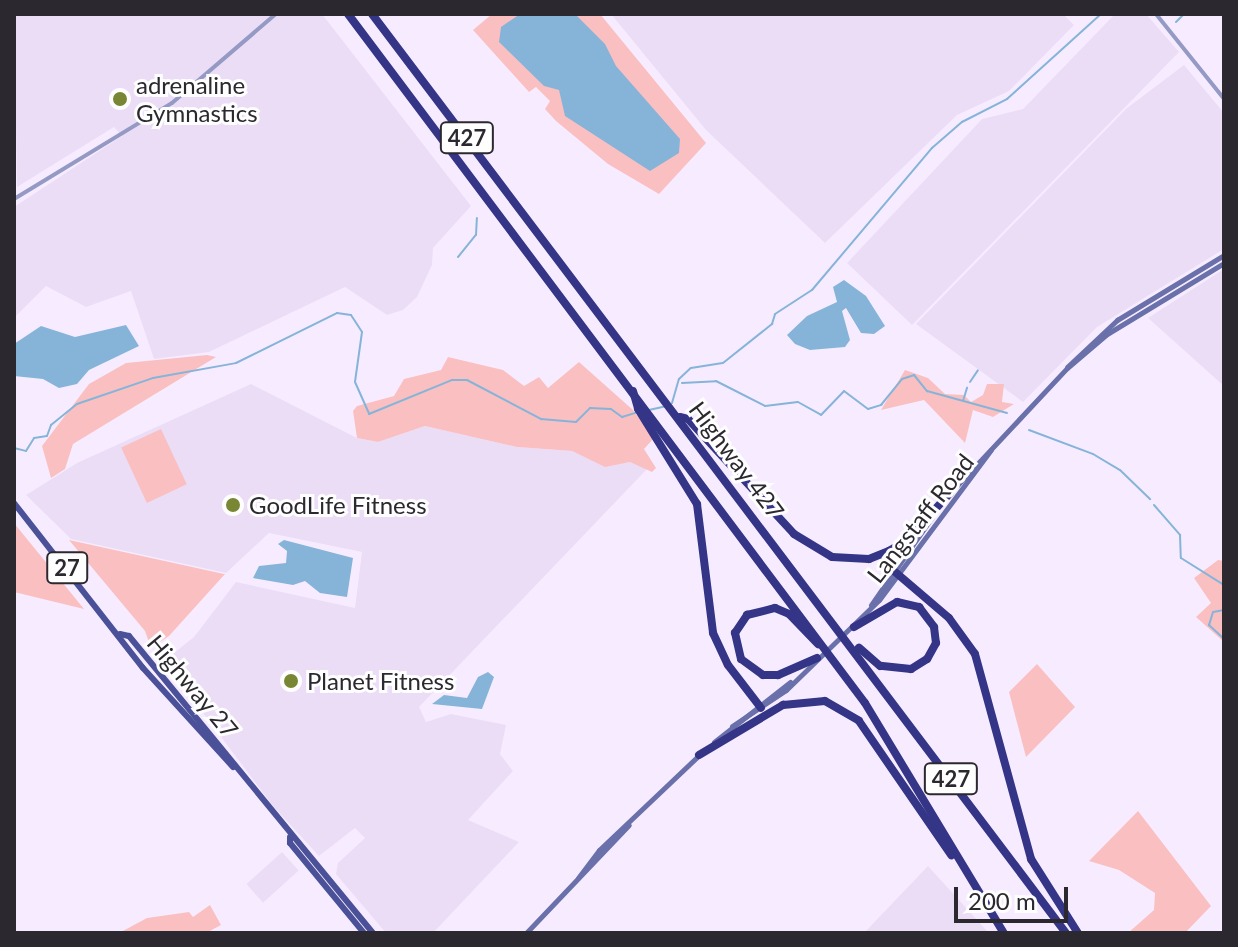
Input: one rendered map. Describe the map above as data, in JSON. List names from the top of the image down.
{
  "streets": {
    "highway": ["427", "Highway 427"],
    "main road": ["Langstaff Road", "27", "Highway 27"]
  },
  "places": ["adrenaline Gymnastics", "GoodLife Fitness", "Planet Fitness"],
  "scale_bar": "200 m"
}
